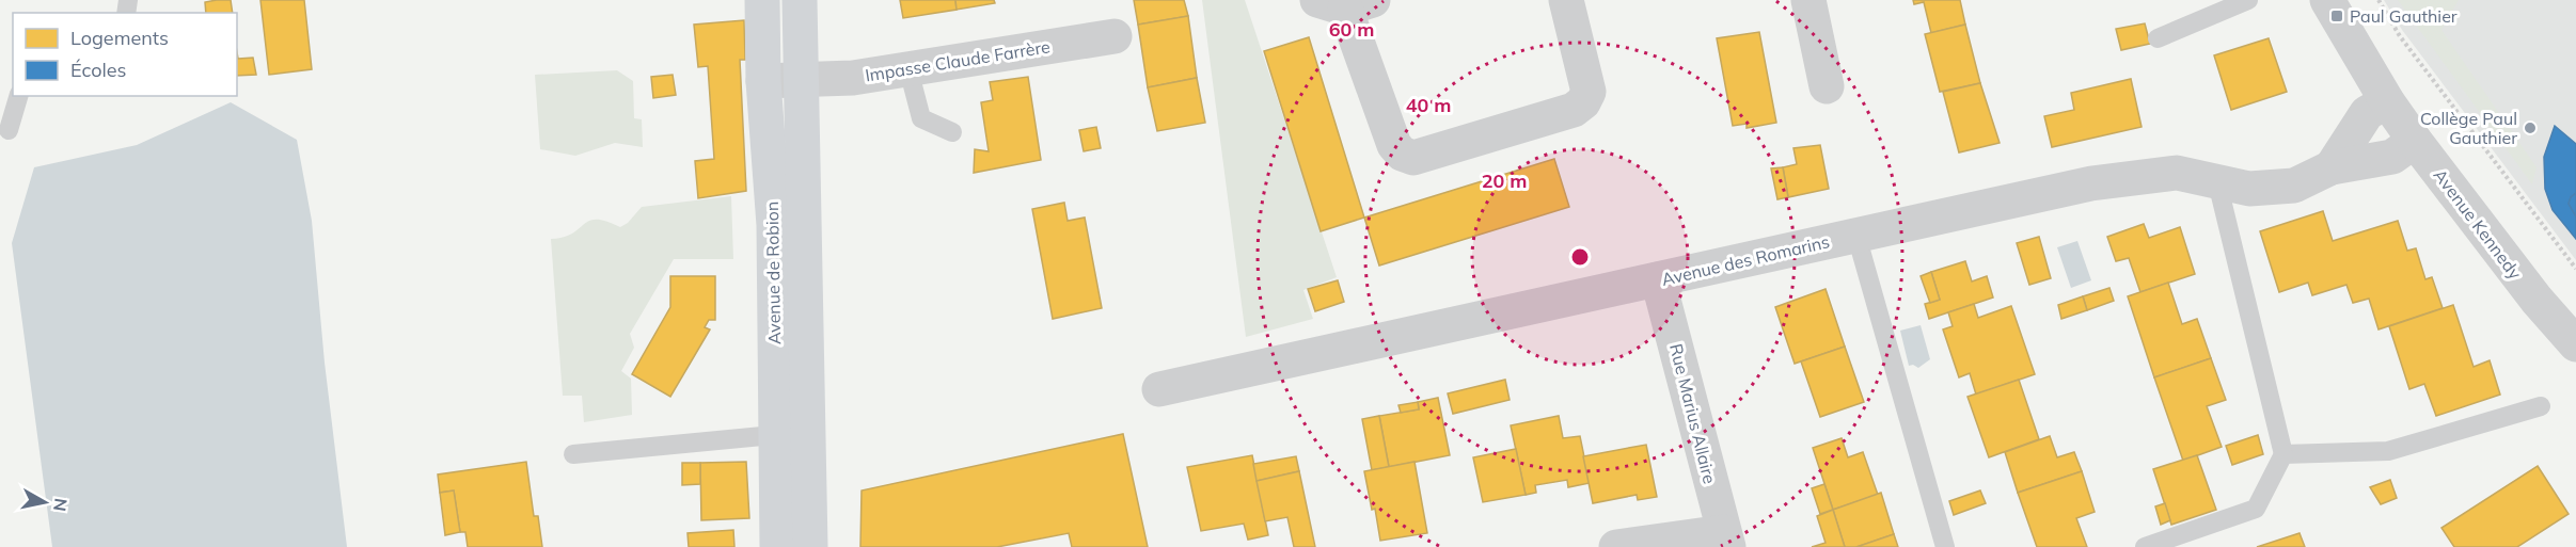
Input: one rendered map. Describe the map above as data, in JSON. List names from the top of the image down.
{
  "streets": {
    "main road": ["Avenue de Robion"],
    "street": [
      "Impasse Claude Farrère",
      "Avenue Kennedy",
      "Avenue des Romarins",
      "Rue Marius Allaire"
    ]
  },
  "crossings": [
    ["Impasse Claude Farrère", "Avenue de Robion"],
    ["Avenue Kennedy", "Avenue des Romarins"],
    ["Avenue des Romarins", "Rue Marius Allaire"]
  ],
  "places": {
    "transit": ["Paul Gauthier"],
    "other": ["Collège Paul Gauthier"]
  },
  "legend": ["Logements", "Écoles"],
  "north": "right",
  "rings": ["60 m", "40 m", "20 m"]
}
